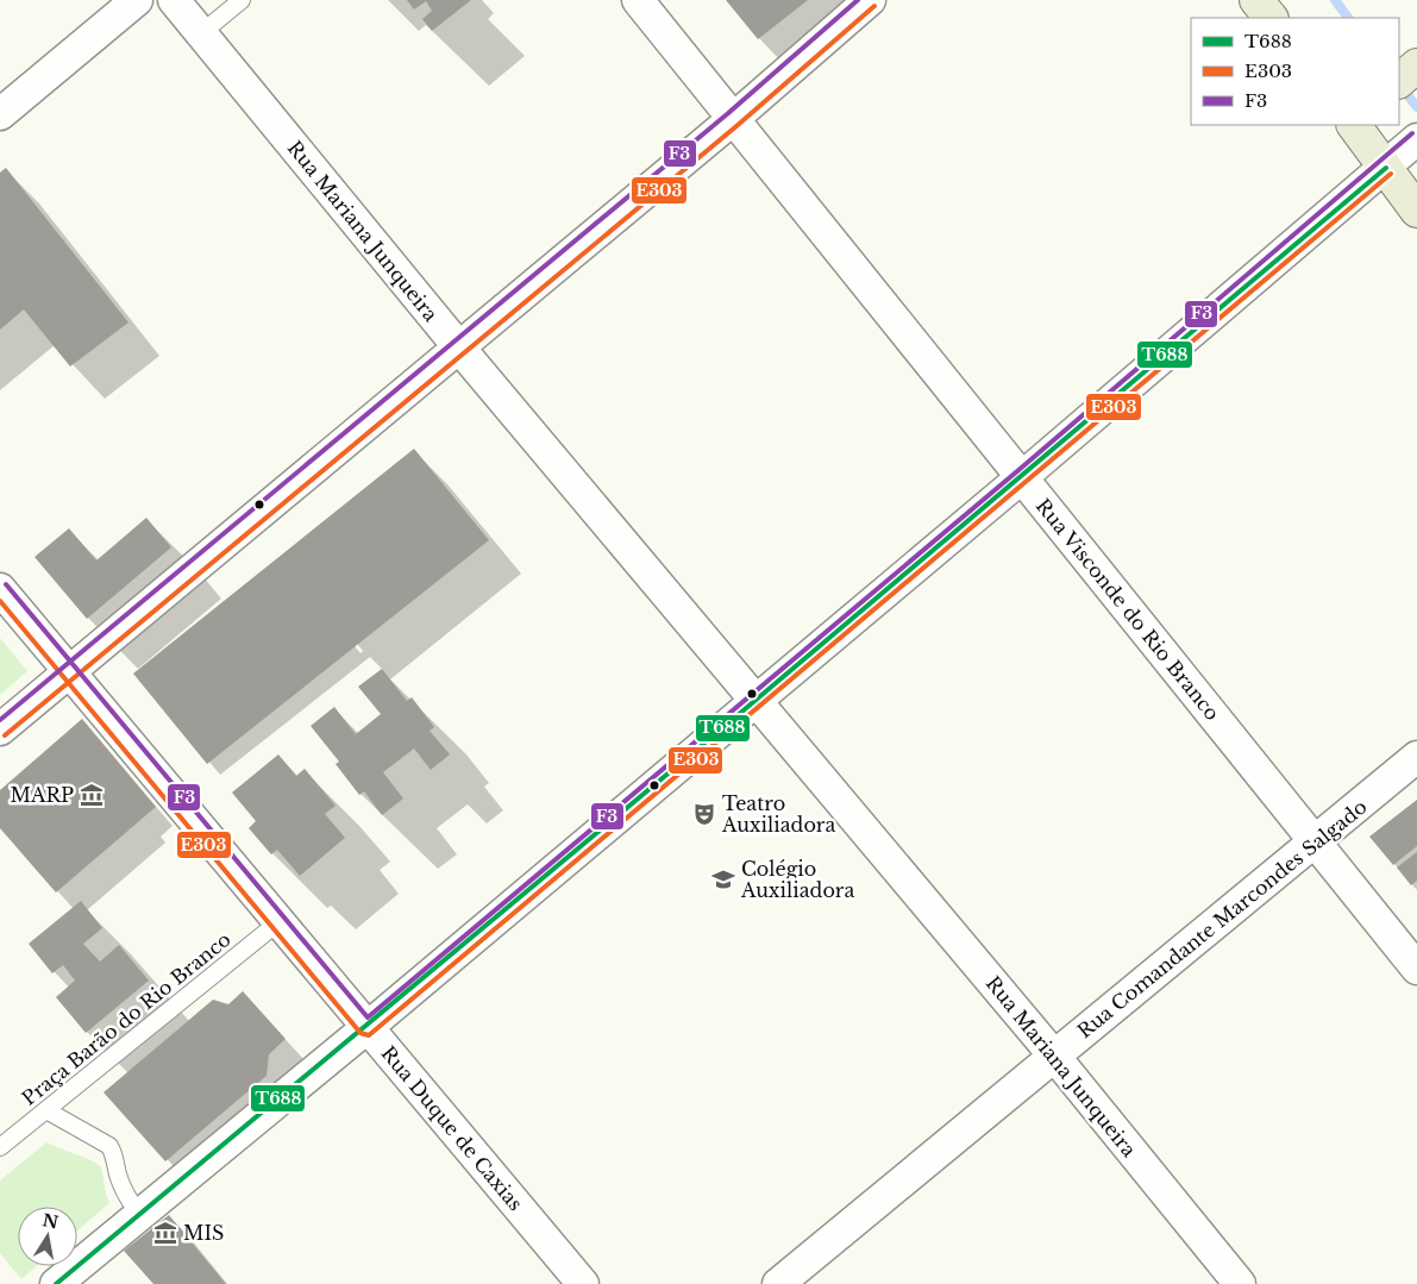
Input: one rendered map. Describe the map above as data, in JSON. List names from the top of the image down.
{
  "streets": {
    "street": [
      "Rua Mariana Junqueira",
      "Rua Visconde do Rio Branco",
      "Rua Comandante Marcondes Salgado",
      "Rua Duque de Caxias"
    ],
    "lane": ["Praça Barão do Rio Branco"]
  },
  "crossings": [
    ["Rua Mariana Junqueira", "Rua Comandante Marcondes Salgado"],
    ["Rua Visconde do Rio Branco", "Rua Comandante Marcondes Salgado"],
    ["Praça Barão do Rio Branco", "Rua Duque de Caxias"]
  ],
  "places": {
    "museum": ["MARP", "MIS"],
    "theatre": ["Teatro Auxiliadora"],
    "school or university": ["Colégio Auxiliadora"]
  },
  "lines": ["transit line F3", "transit line E303", "transit line T688"],
  "legend": ["T688", "E303", "F3"],
  "north": "top"
}
